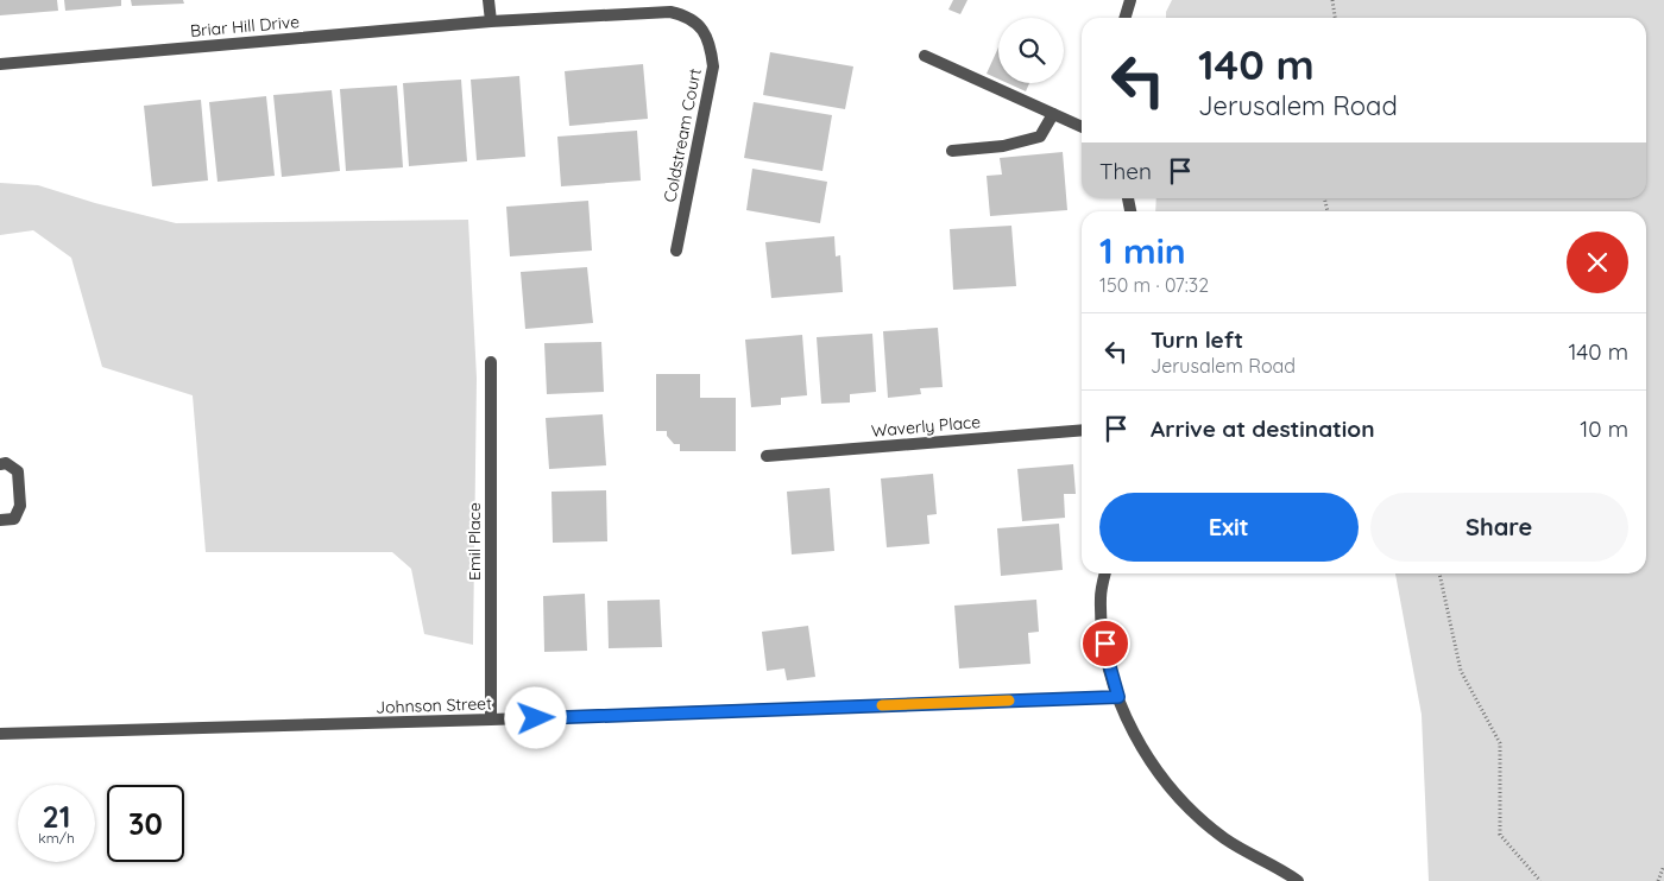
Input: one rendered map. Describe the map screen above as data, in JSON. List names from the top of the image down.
{
  "streets": {
    "street": [
      "Briar Hill Drive",
      "Coldstream Court",
      "Waverly Place",
      "Emil Place",
      "Johnson Street"
    ]
  },
  "crossings": [
    ["Briar Hill Drive", "Coldstream Court"],
    ["Emil Place", "Johnson Street"]
  ],
  "page": {
    "turn": ["140 m", "Jerusalem Road"],
    "then": "Then",
    "heading": ["1 min", "150 m · 07:32"],
    "list": [
      {
        "name": "Turn left",
        "note": "Jerusalem Road",
        "value": "140 m"
      },
      {
        "name": "Arrive at destination",
        "value": "10 m"
      }
    ],
    "buttons": ["Exit", "Share"],
    "speed": "21 km/h",
    "limit": "30"
  }
}
